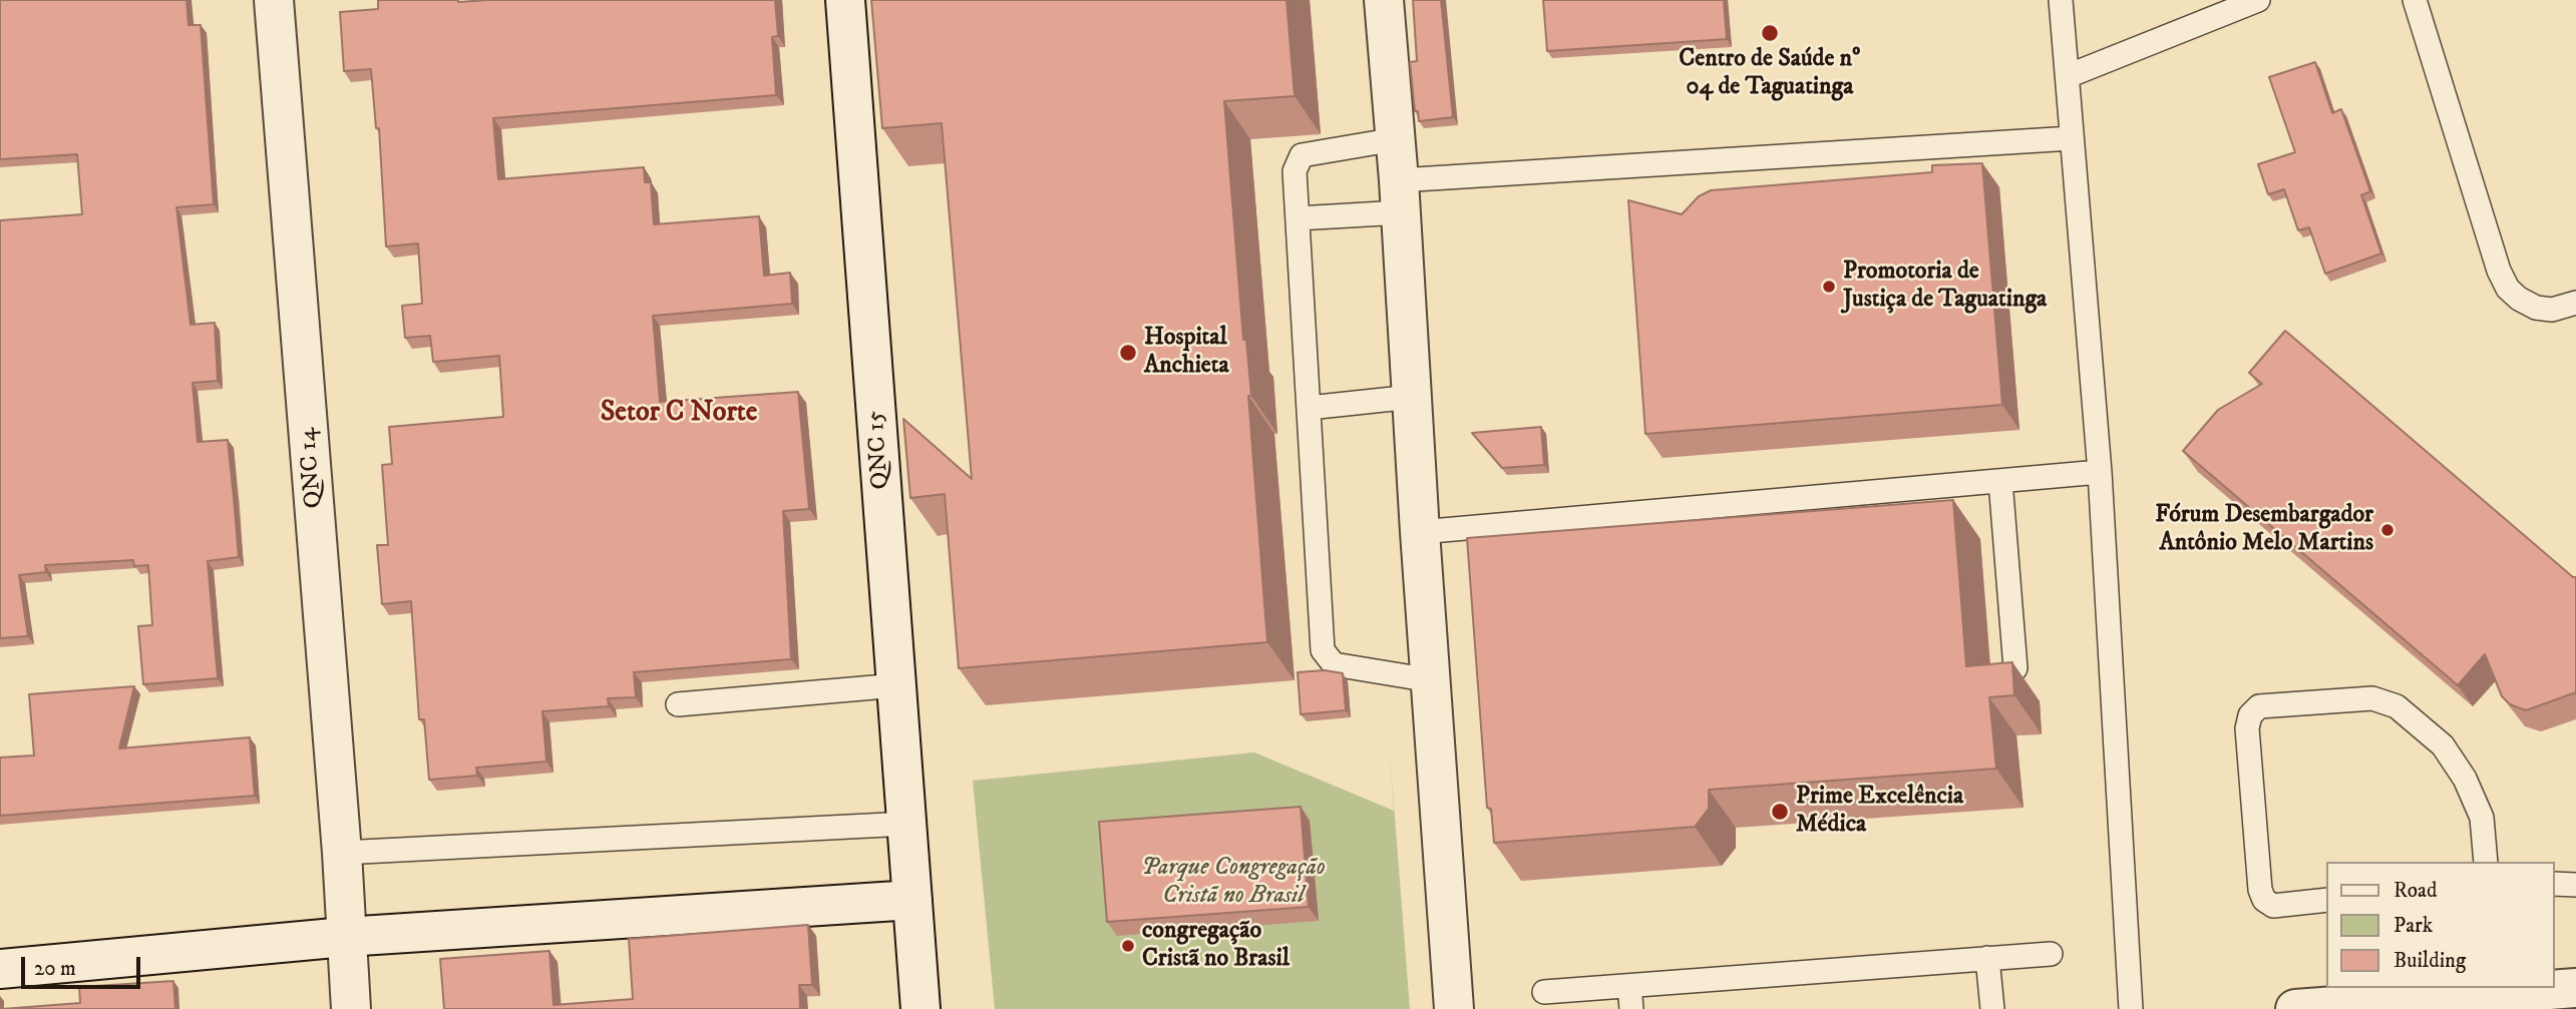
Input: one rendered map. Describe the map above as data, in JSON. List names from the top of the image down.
{
  "streets": {
    "street": ["QNC 15", "QNC 14"]
  },
  "districts": ["Setor C Norte"],
  "parks": ["Parque Congregação Cristã no Brasil"],
  "places": [
    "Centro de Saúde nº 04 de Taguatinga",
    "Promotoria de Justiça de Taguatinga",
    "Hospital Anchieta",
    "Fórum Desembargador Antônio Melo Martins",
    "Prime Excelência Médica",
    "congregação Cristã no Brasil"
  ],
  "legend": ["Road", "Park", "Building"],
  "scale_bar": "20 m"
}
